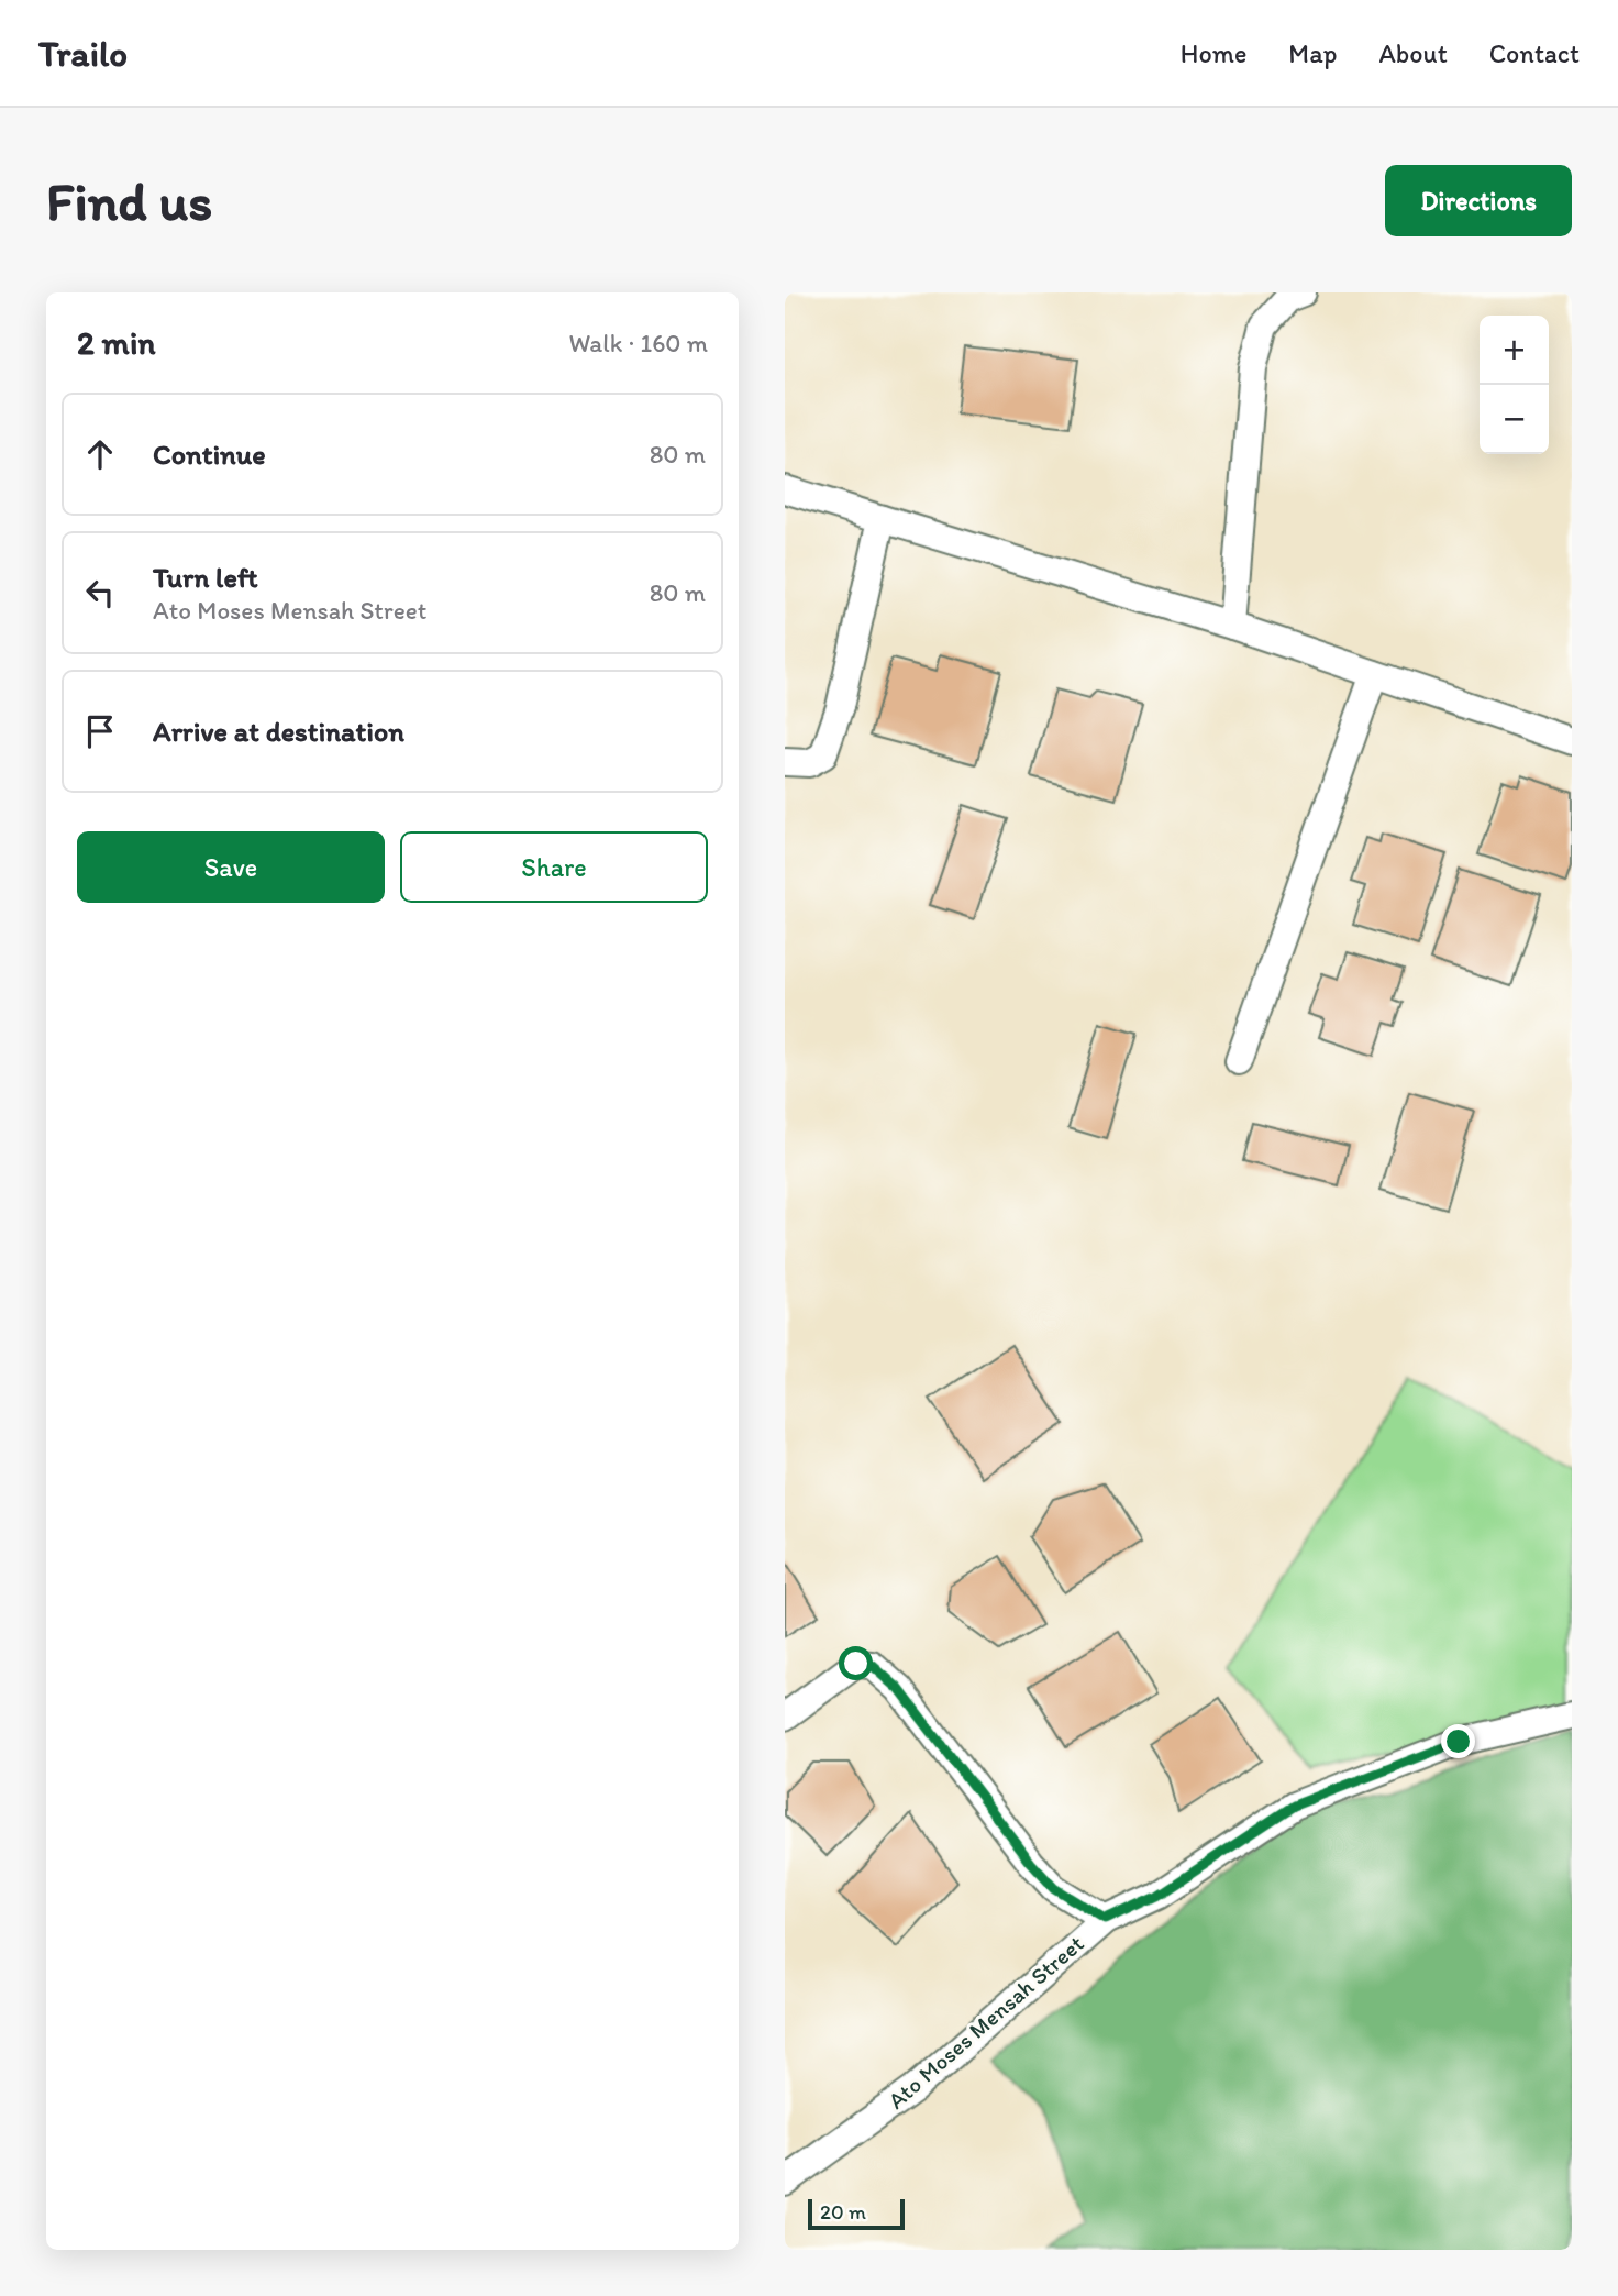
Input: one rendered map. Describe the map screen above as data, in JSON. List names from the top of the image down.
{
  "streets": {
    "street": ["Ato Moses Mensah Street"]
  },
  "scale_bar": "20 m",
  "page": {
    "header": "Trailo",
    "nav": [
      "Home",
      "Map",
      "About",
      "Contact"
    ],
    "buttons": [
      "Directions",
      ["Save", "Share"]
    ],
    "title": "Find us",
    "heading": ["2 min", "Walk · 160 m"],
    "map_buttons": ["+", "−"],
    "list": [
      ["Continue", "80 m"],
      ["Turn left", "Ato Moses Mensah Street", "80 m"],
      "Arrive at destination"
    ],
    "scale": "20 m"
  }
}
